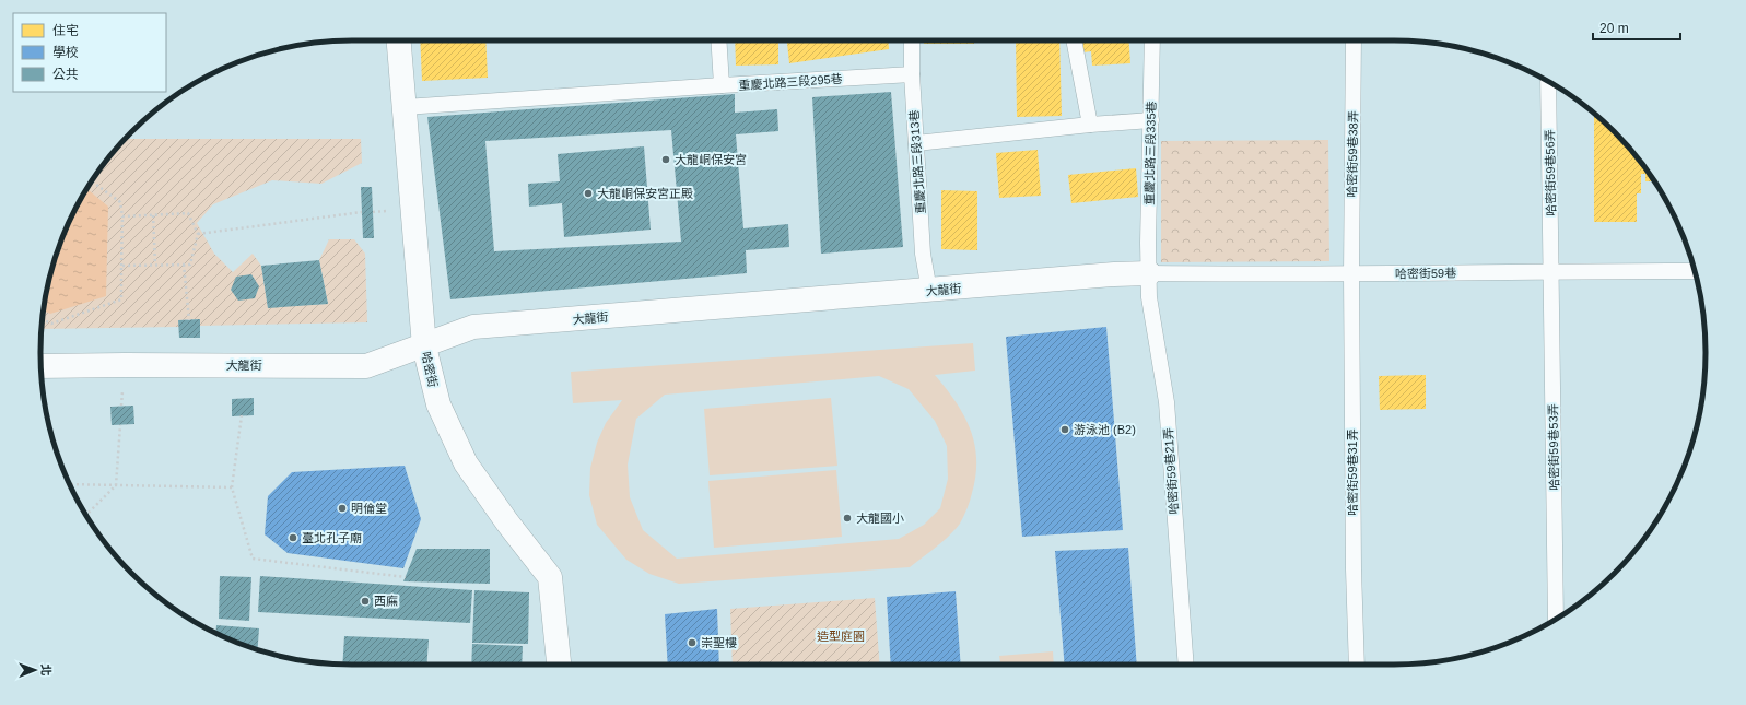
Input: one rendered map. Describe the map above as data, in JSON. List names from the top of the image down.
{
  "streets": {
    "street": ["大龍街", "哈密街"],
    "lane": [
      "重慶北路三段295巷",
      "重慶北路三段335巷",
      "哈密街59巷38弄",
      "重慶北路三段313巷",
      "哈密街59巷56弄",
      "哈密街59巷",
      "哈密街59巷53弄",
      "哈密街59巷21弄",
      "哈密街59巷31弄"
    ]
  },
  "crossings": [
    ["重慶北路三段295巷", "重慶北路三段313巷"],
    ["重慶北路三段335巷", "哈密街59巷"],
    ["重慶北路三段335巷", "大龍街"],
    ["重慶北路三段335巷", "哈密街59巷21弄"],
    ["哈密街59巷38弄", "哈密街59巷"],
    ["哈密街59巷38弄", "哈密街59巷31弄"],
    ["重慶北路三段313巷", "大龍街"],
    ["哈密街59巷56弄", "哈密街59巷"],
    ["哈密街59巷56弄", "哈密街59巷53弄"],
    ["哈密街59巷", "大龍街"],
    ["哈密街59巷", "哈密街59巷53弄"],
    ["哈密街59巷", "哈密街59巷21弄"],
    ["哈密街59巷", "哈密街59巷31弄"],
    ["大龍街", "哈密街"],
    ["大龍街", "哈密街59巷21弄"]
  ],
  "parks": ["造型庭園"],
  "places": [
    "大龍峒保安宮",
    "大龍峒保安宮正殿",
    "游泳池 (B2)",
    "明倫堂",
    "大龍國小",
    "臺北孔子廟",
    "西廡",
    "崇聖樓"
  ],
  "legend": ["住宅", "學校", "公共"],
  "scale_bar": "20 m",
  "north": "right"
}
